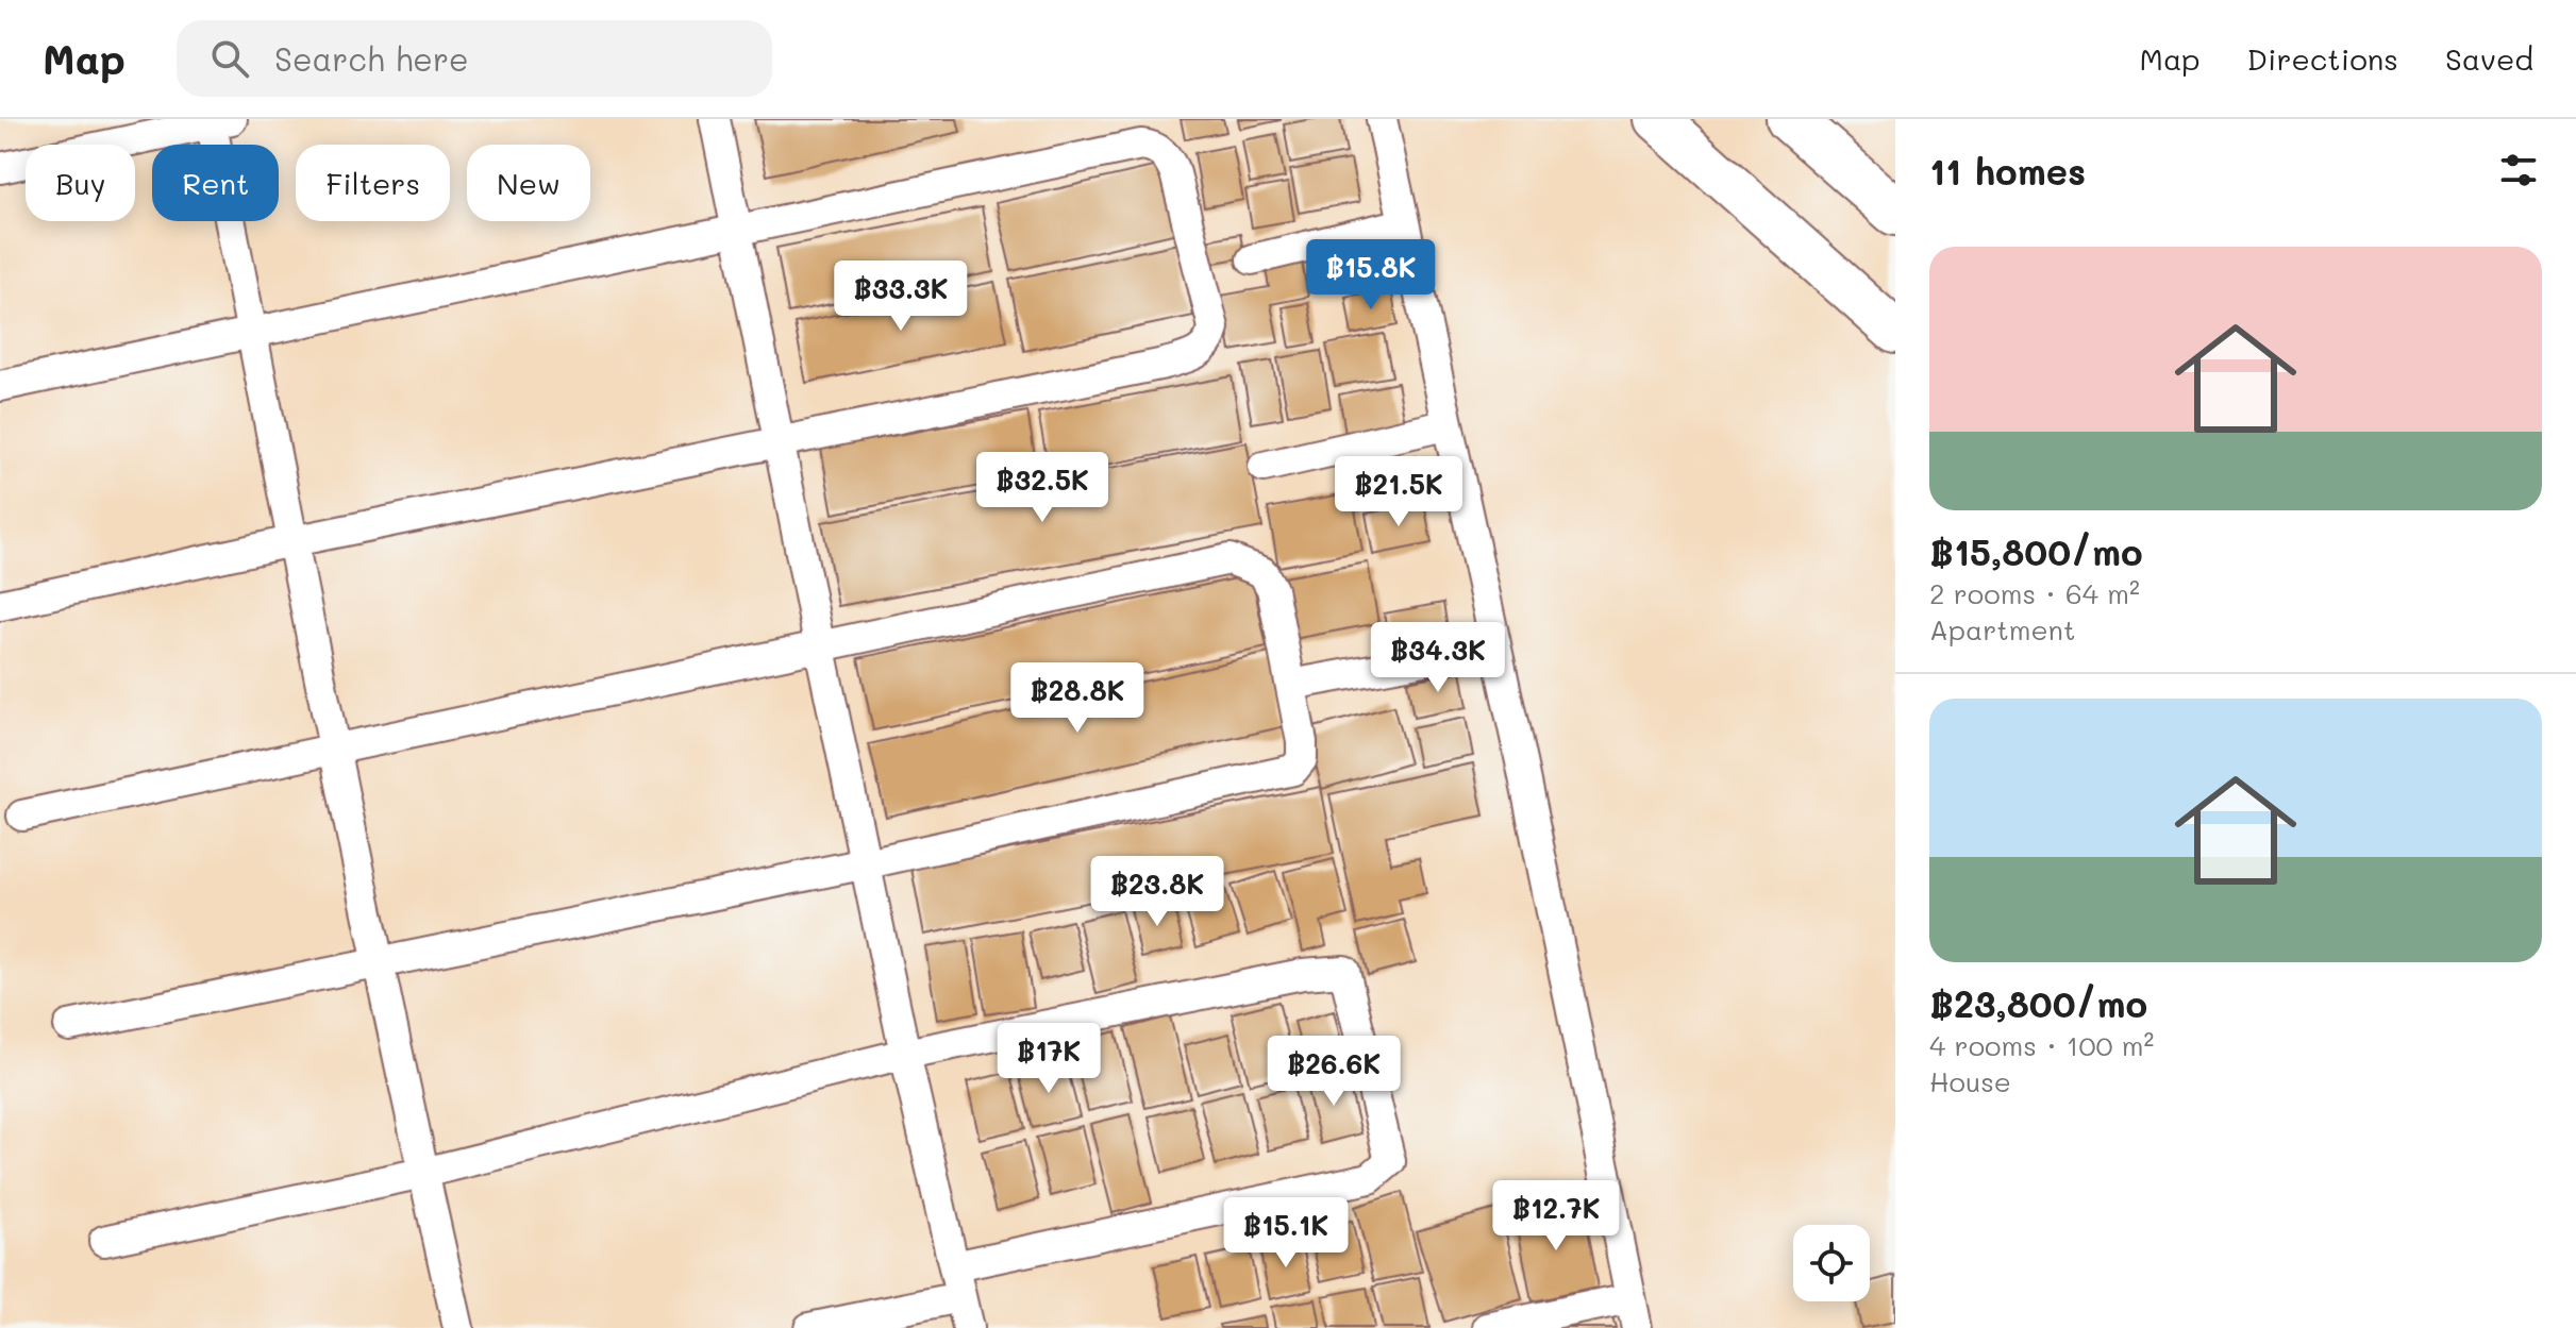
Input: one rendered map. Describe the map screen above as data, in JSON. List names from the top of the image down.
{
  "page": {
    "header": "Map",
    "search": "Search here",
    "nav": ["Map", "Directions", "Saved"],
    "heading": "11 homes",
    "chip": [
      "Buy",
      "Rent",
      "Filters",
      "New"
    ],
    "list": [
      {
        "name": "฿15,800/mo",
        "note": "2 rooms · 64 m² · Apartment"
      },
      {
        "name": "฿23,800/mo",
        "note": "4 rooms · 100 m² · House"
      }
    ],
    "price": [
      "฿15.8K",
      "฿33.3K",
      "฿32.5K",
      "฿21.5K",
      "฿34.3K",
      "฿28.8K",
      "฿23.8K",
      "฿17K",
      "฿26.6K",
      "฿12.7K",
      "฿15.1K"
    ]
  }
}
